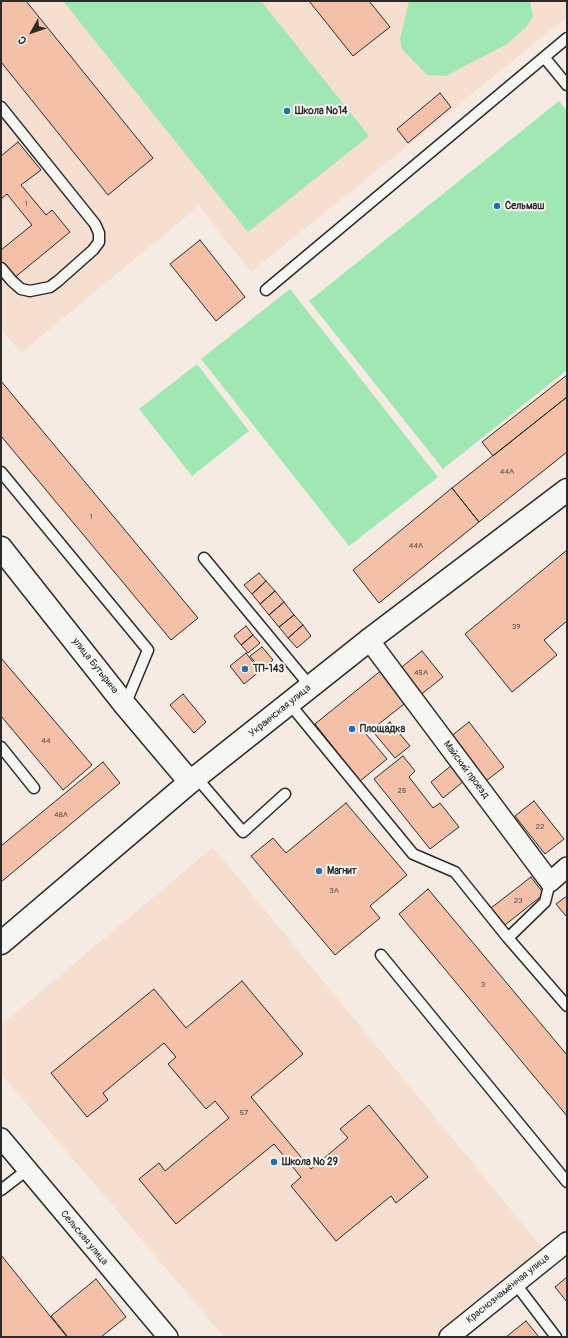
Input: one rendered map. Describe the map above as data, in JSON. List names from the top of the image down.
{
  "streets": {
    "street": [
      "улица Бутырина",
      "Украинская улица",
      "Майский проезд",
      "Сельская улица",
      "Краснознамённая улица"
    ]
  },
  "crossings": [
    ["улица Бутырина", "Украинская улица"],
    ["Украинская улица", "Майский проезд"]
  ],
  "places": [
    "Школа №14",
    "Сельмаш",
    "ТП-143",
    "Площадка",
    "Магнит",
    "Школа № 29"
  ],
  "house_numbers": [
    "1",
    "44А",
    "1",
    "44А",
    "39",
    "45А",
    "44",
    "25",
    "48А",
    "22",
    "3А",
    "23",
    "3",
    "57"
  ],
  "north": "bottom left"
}
